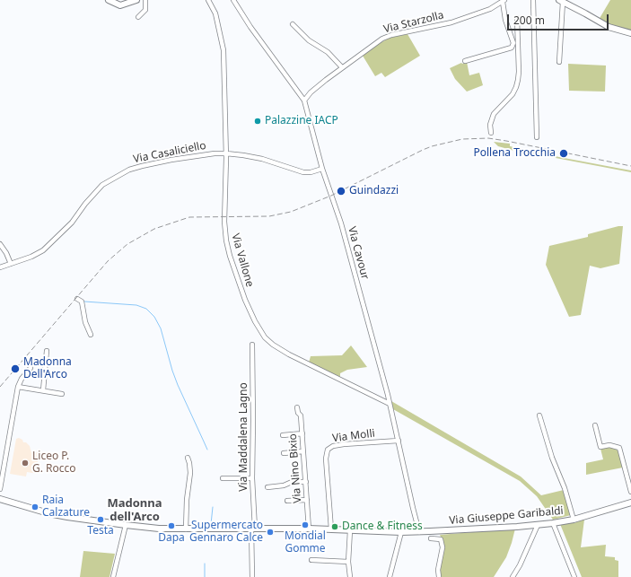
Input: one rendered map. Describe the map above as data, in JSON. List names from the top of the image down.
{
  "streets": {
    "main road": ["Via Giuseppe Garibaldi"],
    "street": [
      "Via Starzolla",
      "Via Casaliciello",
      "Via Cavour",
      "Via Vallone",
      "Via Molli",
      "Via Maddalena Lagno",
      "Via Nino Bixio"
    ]
  },
  "crossings": [
    ["Via Starzolla", "Via Cavour"],
    ["Via Casaliciello", "Via Cavour"],
    ["Via Casaliciello", "Via Vallone"],
    ["Via Cavour", "Via Vallone"],
    ["Via Cavour", "Via Molli"],
    ["Via Cavour", "Via Giuseppe Garibaldi"],
    ["Via Molli", "Via Giuseppe Garibaldi"],
    ["Via Maddalena Lagno", "Via Giuseppe Garibaldi"],
    ["Via Nino Bixio", "Via Giuseppe Garibaldi"]
  ],
  "districts": ["Madonna dell'Arco"],
  "places": [
    "Palazzine IACP",
    "Pollena Trocchia",
    "Guindazzi",
    "Madonna Dell'Arco",
    "Liceo P. G. Rocco",
    "Raia Calzature",
    "Testa",
    "Mondial Gomme",
    "Dapa",
    "Dance & Fitness",
    "Supermercato Gennaro Calce"
  ],
  "scale_bar": "200 m"
}
